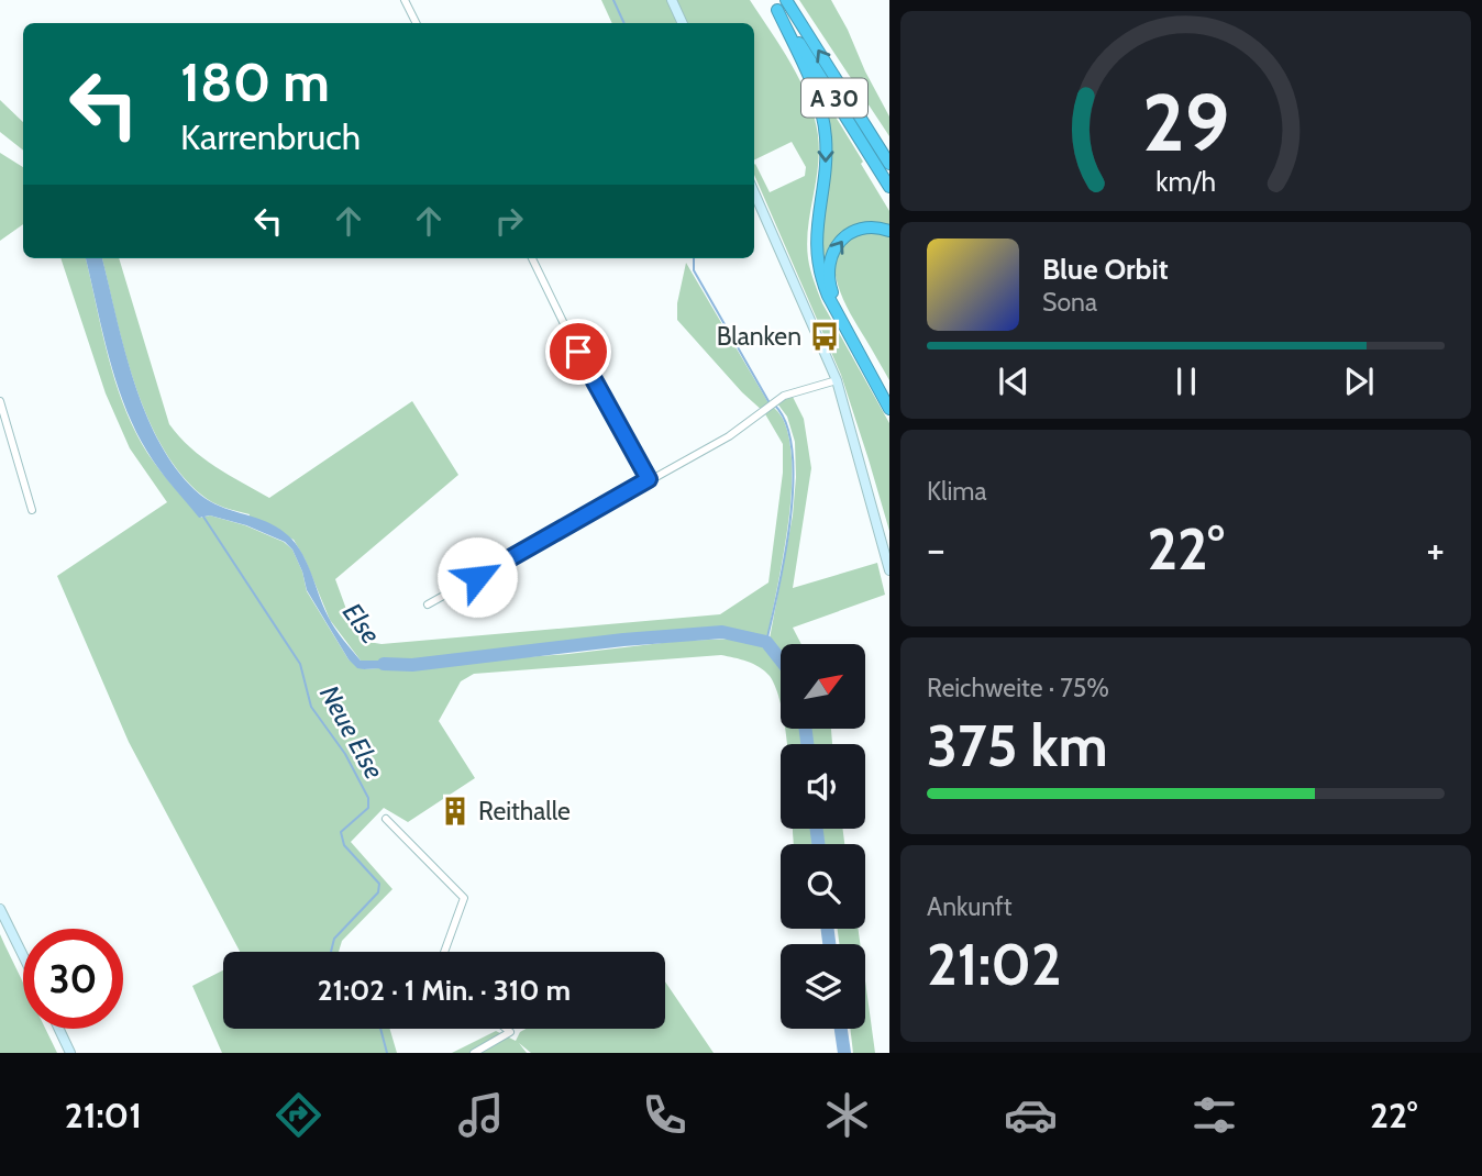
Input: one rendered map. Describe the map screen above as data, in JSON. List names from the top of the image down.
{
  "streets": {
    "highway": ["A 30"]
  },
  "water": ["Else", "Neue Else"],
  "places": {
    "bus stop": ["Blanken"],
    "building": ["Reithalle"]
  },
  "north": "top right",
  "page": {
    "turn": ["180 m", "Karrenbruch"],
    "song": ["Blue Orbit", "Sona"],
    "tile": [
      "Klima",
      ["Reichweite · 75%", "375 km"],
      ["Ankunft", "21:02"]
    ],
    "heat": ["−", "22°", "+"],
    "limit": "30",
    "trip": "21:02 · 1 Min. · 310 m",
    "tabs": ["21:01", "22°"],
    "gauge": ["29", "km/h"]
  }
}
